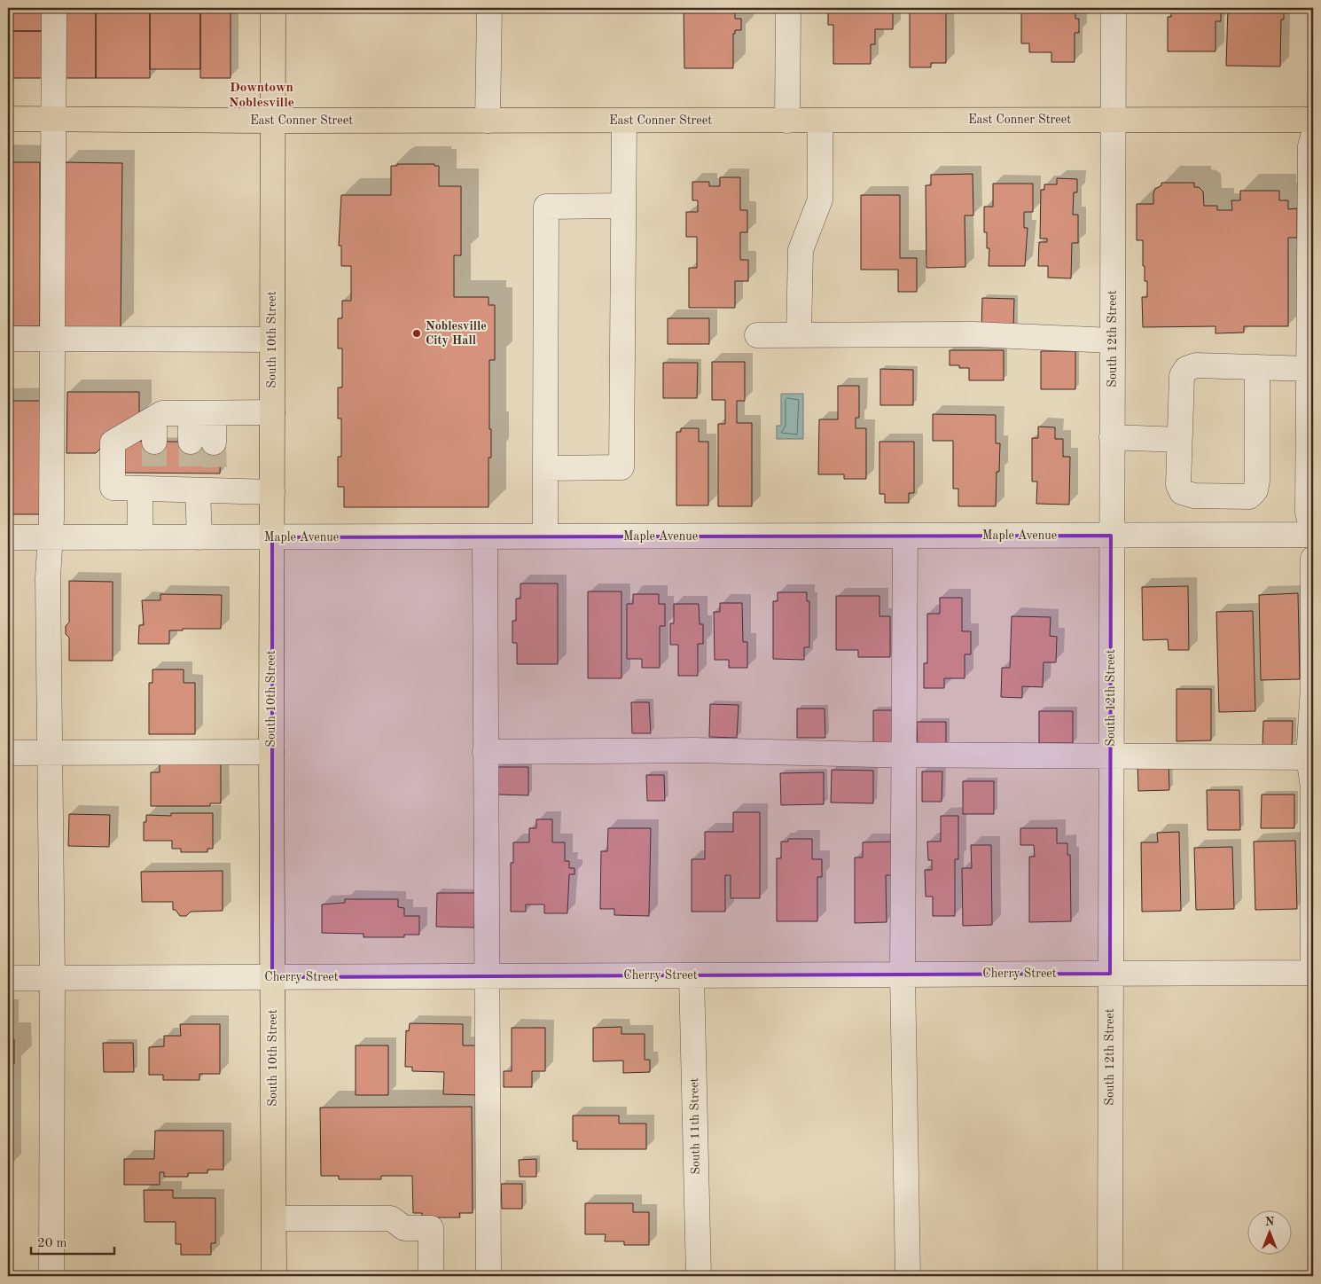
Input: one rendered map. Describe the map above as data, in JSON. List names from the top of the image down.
{
  "streets": {
    "main road": ["East Conner Street", "South 10th Street"],
    "street": [
      "South 12th Street",
      "Maple Avenue",
      "Cherry Street",
      "South 11th Street"
    ]
  },
  "crossings": [
    ["East Conner Street", "South 12th Street"],
    ["East Conner Street", "South 10th Street"],
    ["South 12th Street", "Maple Avenue"],
    ["South 12th Street", "Cherry Street"],
    ["South 10th Street", "Maple Avenue"],
    ["South 10th Street", "Cherry Street"],
    ["Cherry Street", "South 11th Street"]
  ],
  "districts": ["Downtown Noblesville"],
  "places": ["Noblesville City Hall"],
  "scale_bar": "20 m",
  "north": "top"
}
